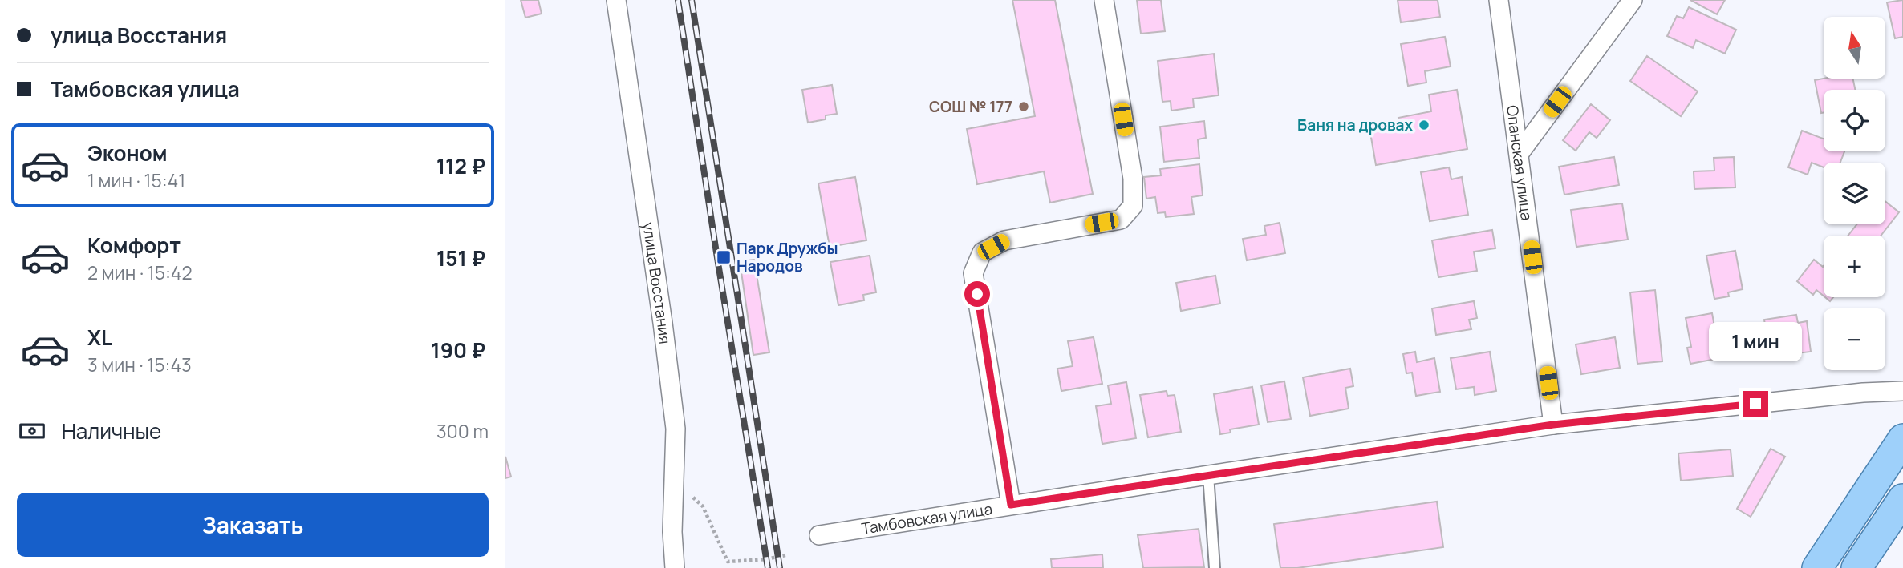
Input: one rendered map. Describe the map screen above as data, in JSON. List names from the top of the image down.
{
  "streets": {
    "street": ["Опанская улица", "улица Восстания", "Тамбовская улица"]
  },
  "crossings": [
    ["Опанская улица", "Тамбовская улица"]
  ],
  "places": {
    "other": ["СОШ № 177", "Баня на дровах"],
    "transit": ["Парк Дружбы Народов"]
  },
  "north": "top",
  "page": {
    "banner": ["улица Восстания", "Тамбовская улица"],
    "map_buttons": ["+", "−"],
    "list": [
      {
        "name": "Эконом",
        "note": "1 мин · 15:41",
        "value": "112 ₽"
      },
      {
        "name": "Комфорт",
        "note": "2 мин · 15:42",
        "value": "151 ₽"
      },
      {
        "name": "XL",
        "note": "3 мин · 15:43",
        "value": "190 ₽"
      }
    ],
    "bubble": "1 мин",
    "pay": ["Наличные", "300 m"],
    "buttons": "Заказать"
  }
}
